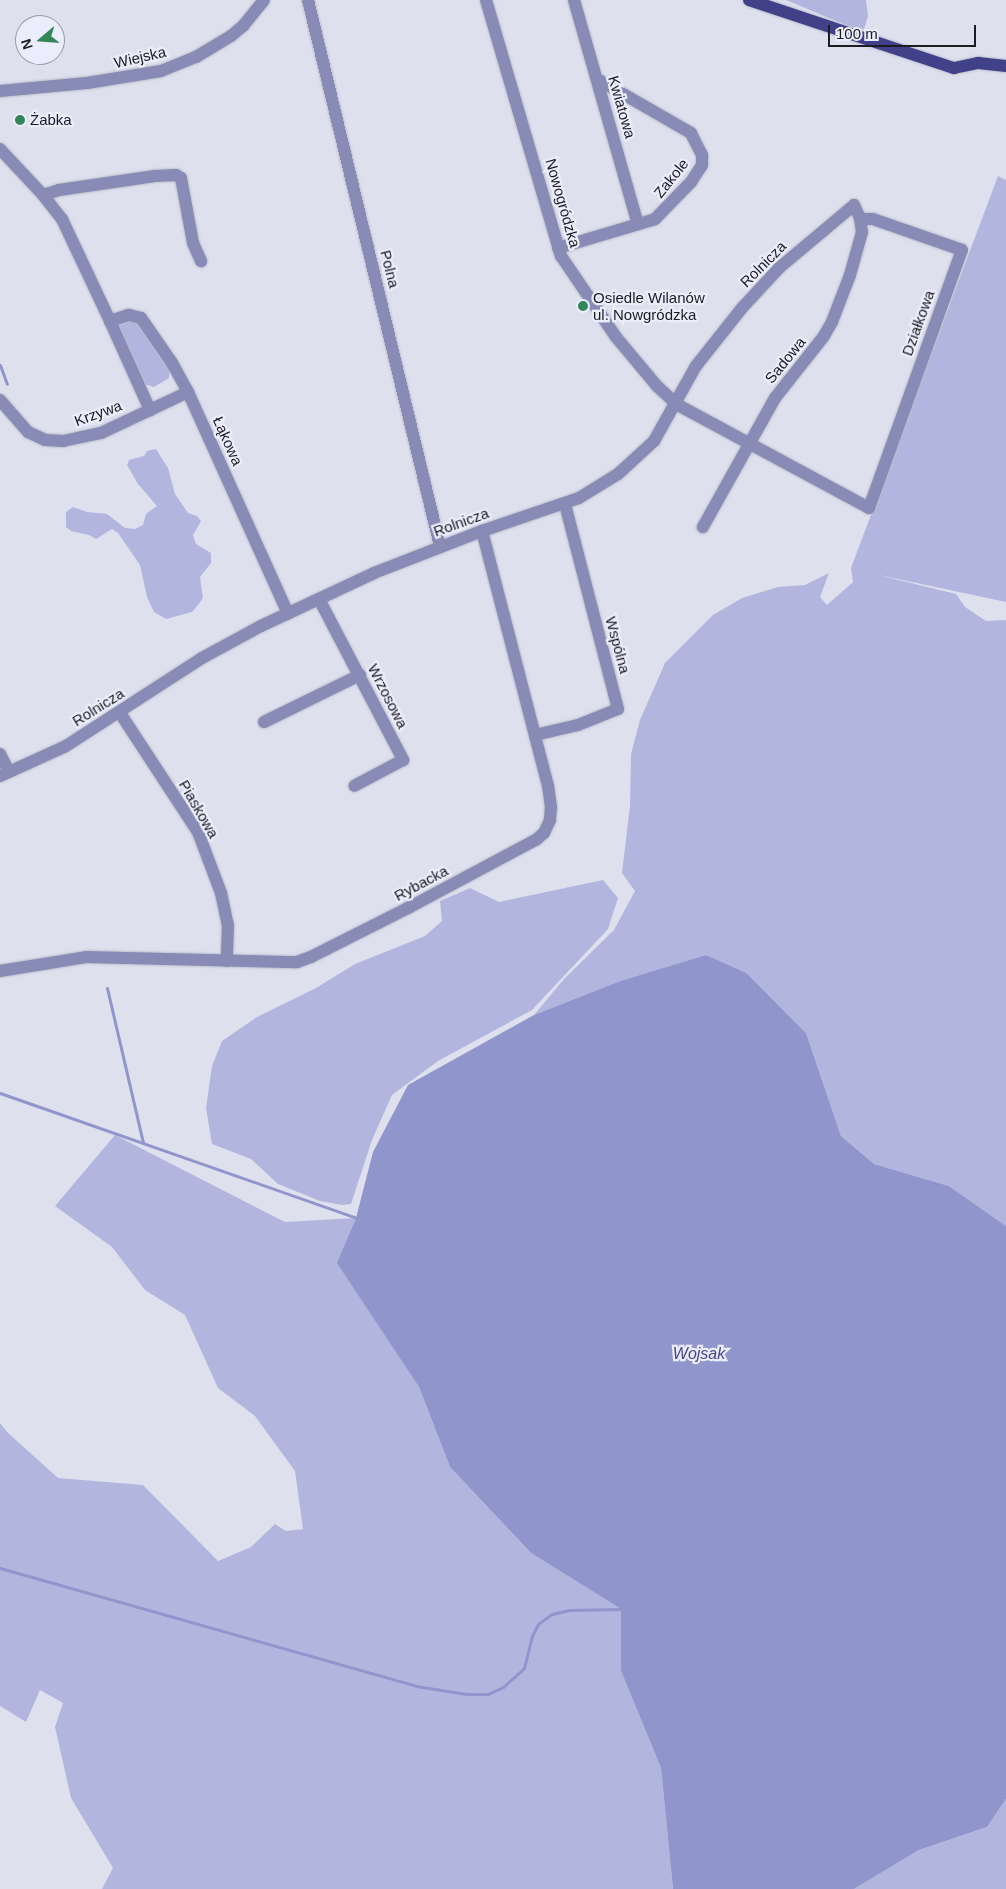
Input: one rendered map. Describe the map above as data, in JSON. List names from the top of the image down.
{
  "streets": {
    "street": [
      "Wiejska",
      "Kwiatowa",
      "Zakole",
      "Nowogródzka",
      "Rolnicza",
      "Polna",
      "Działkowa",
      "Sadowa",
      "Krzywa",
      "Łąkowa",
      "Wspólna",
      "Wrzosowa",
      "Piaskowa",
      "Rybacka"
    ]
  },
  "crossings": [
    ["Kwiatowa", "Zakole"],
    ["Zakole", "Nowogródzka"],
    ["Nowogródzka", "Rolnicza"],
    ["Nowogródzka", "Działkowa"],
    ["Nowogródzka", "Sadowa"],
    ["Rolnicza", "Polna"],
    ["Rolnicza", "Sadowa"],
    ["Rolnicza", "Łąkowa"],
    ["Rolnicza", "Wspólna"],
    ["Rolnicza", "Wrzosowa"],
    ["Rolnicza", "Piaskowa"],
    ["Rolnicza", "Rybacka"],
    ["Działkowa", "Sadowa"],
    ["Krzywa", "Łąkowa"],
    ["Wspólna", "Rybacka"],
    ["Piaskowa", "Rybacka"]
  ],
  "water": ["Wojsak"],
  "places": ["Żabka", "Osiedle Wilanów ul. Nowgródzka"],
  "scale_bar": "100 m",
  "north": "left"
}
